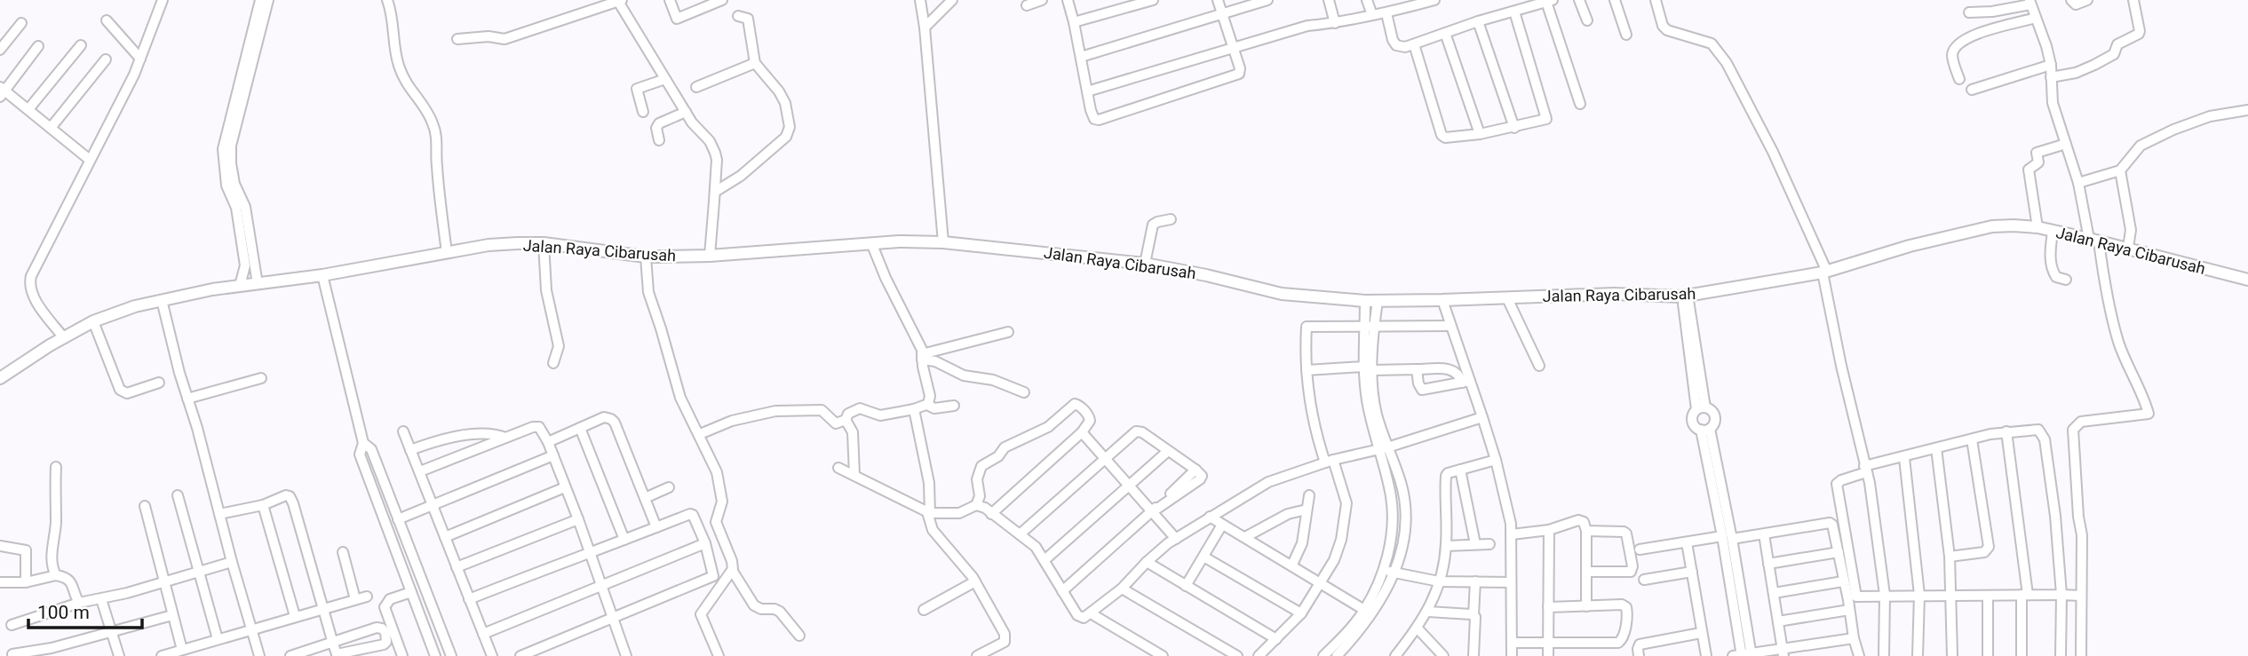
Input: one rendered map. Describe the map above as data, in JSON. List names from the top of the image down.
{
  "streets": {
    "main road": ["Jalan Raya Cibarusah"]
  },
  "scale_bar": "100 m"
}
